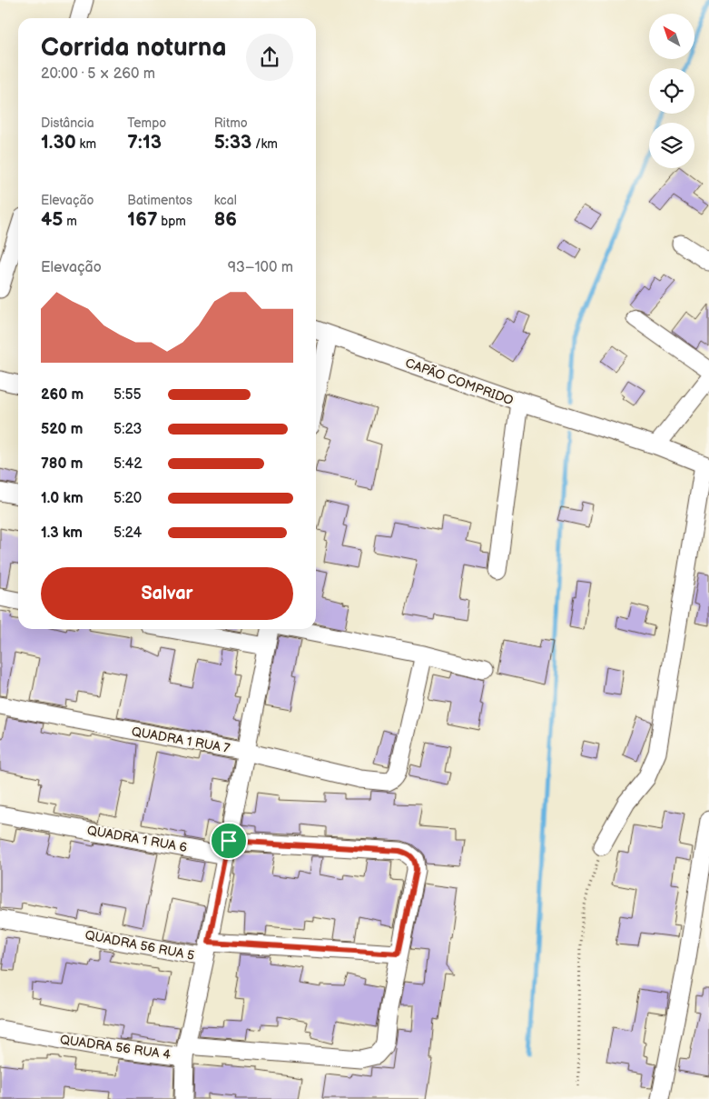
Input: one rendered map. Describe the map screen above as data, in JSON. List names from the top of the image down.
{
  "streets": {
    "street": [
      "CAPÃO COMPRIDO",
      "QUADRA 1 RUA 7",
      "QUADRA 1 RUA 6",
      "QUADRA 56 RUA 5",
      "QUADRA 56 RUA 4"
    ]
  },
  "crossings": [
    ["QUADRA 1 RUA 6", "QUADRA 56 RUA 5"],
    ["QUADRA 56 RUA 5", "QUADRA 56 RUA 4"]
  ],
  "north": "top left",
  "page": {
    "heading": ["Corrida noturna", "20:00 · 5 × 260 m"],
    "stats": [
      ["Distância", "1.30 km"],
      ["Tempo", "7:13"],
      ["Ritmo", "5:33 /km"],
      ["Elevação", "45 m"],
      ["Batimentos", "167 bpm"],
      ["kcal", "86"]
    ],
    "chart": ["Elevação", "93–100 m"],
    "list": [
      {
        "name": "260 m",
        "note": "5:55"
      },
      {
        "name": "520 m",
        "note": "5:23"
      },
      {
        "name": "780 m",
        "note": "5:42"
      },
      {
        "name": "1.0 km",
        "note": "5:20"
      },
      {
        "name": "1.3 km",
        "note": "5:24"
      }
    ],
    "buttons": "Salvar"
  }
}
